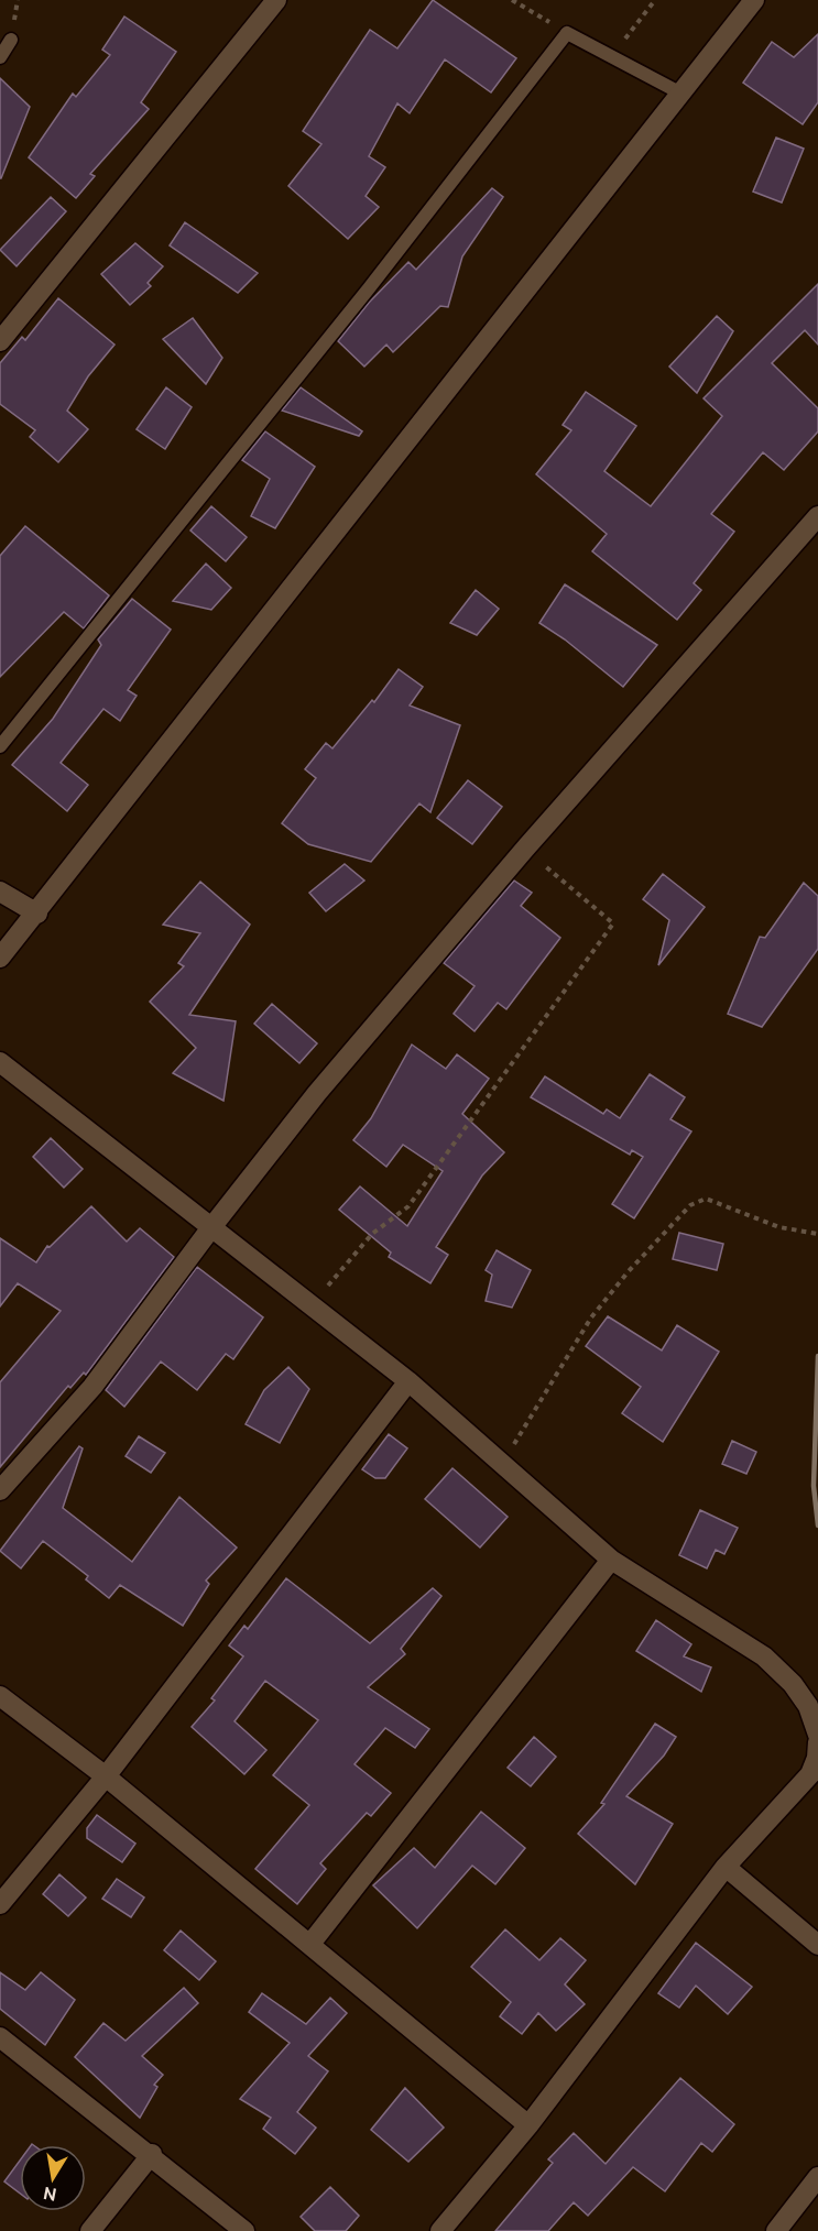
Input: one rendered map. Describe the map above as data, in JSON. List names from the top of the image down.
{
  "north": "bottom"
}
